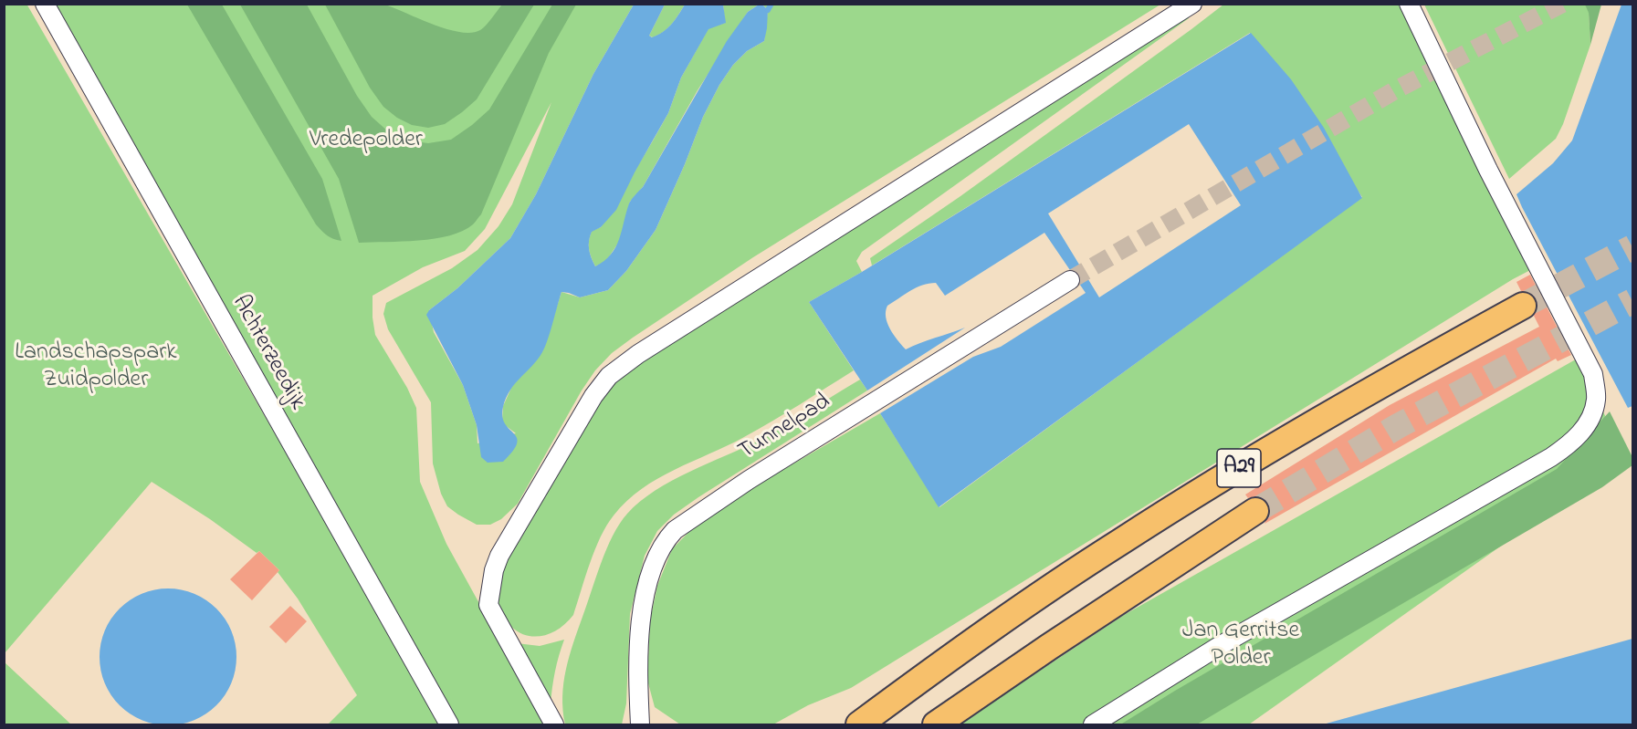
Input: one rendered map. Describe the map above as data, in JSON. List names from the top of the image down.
{
  "streets": {
    "highway": ["A29"],
    "street": ["Achterzeedijk", "Tunnelpad"]
  },
  "parks": ["Vredepolder", "Landschapspark Zuidpolder", "Jan Gerritse Polder"]
}
